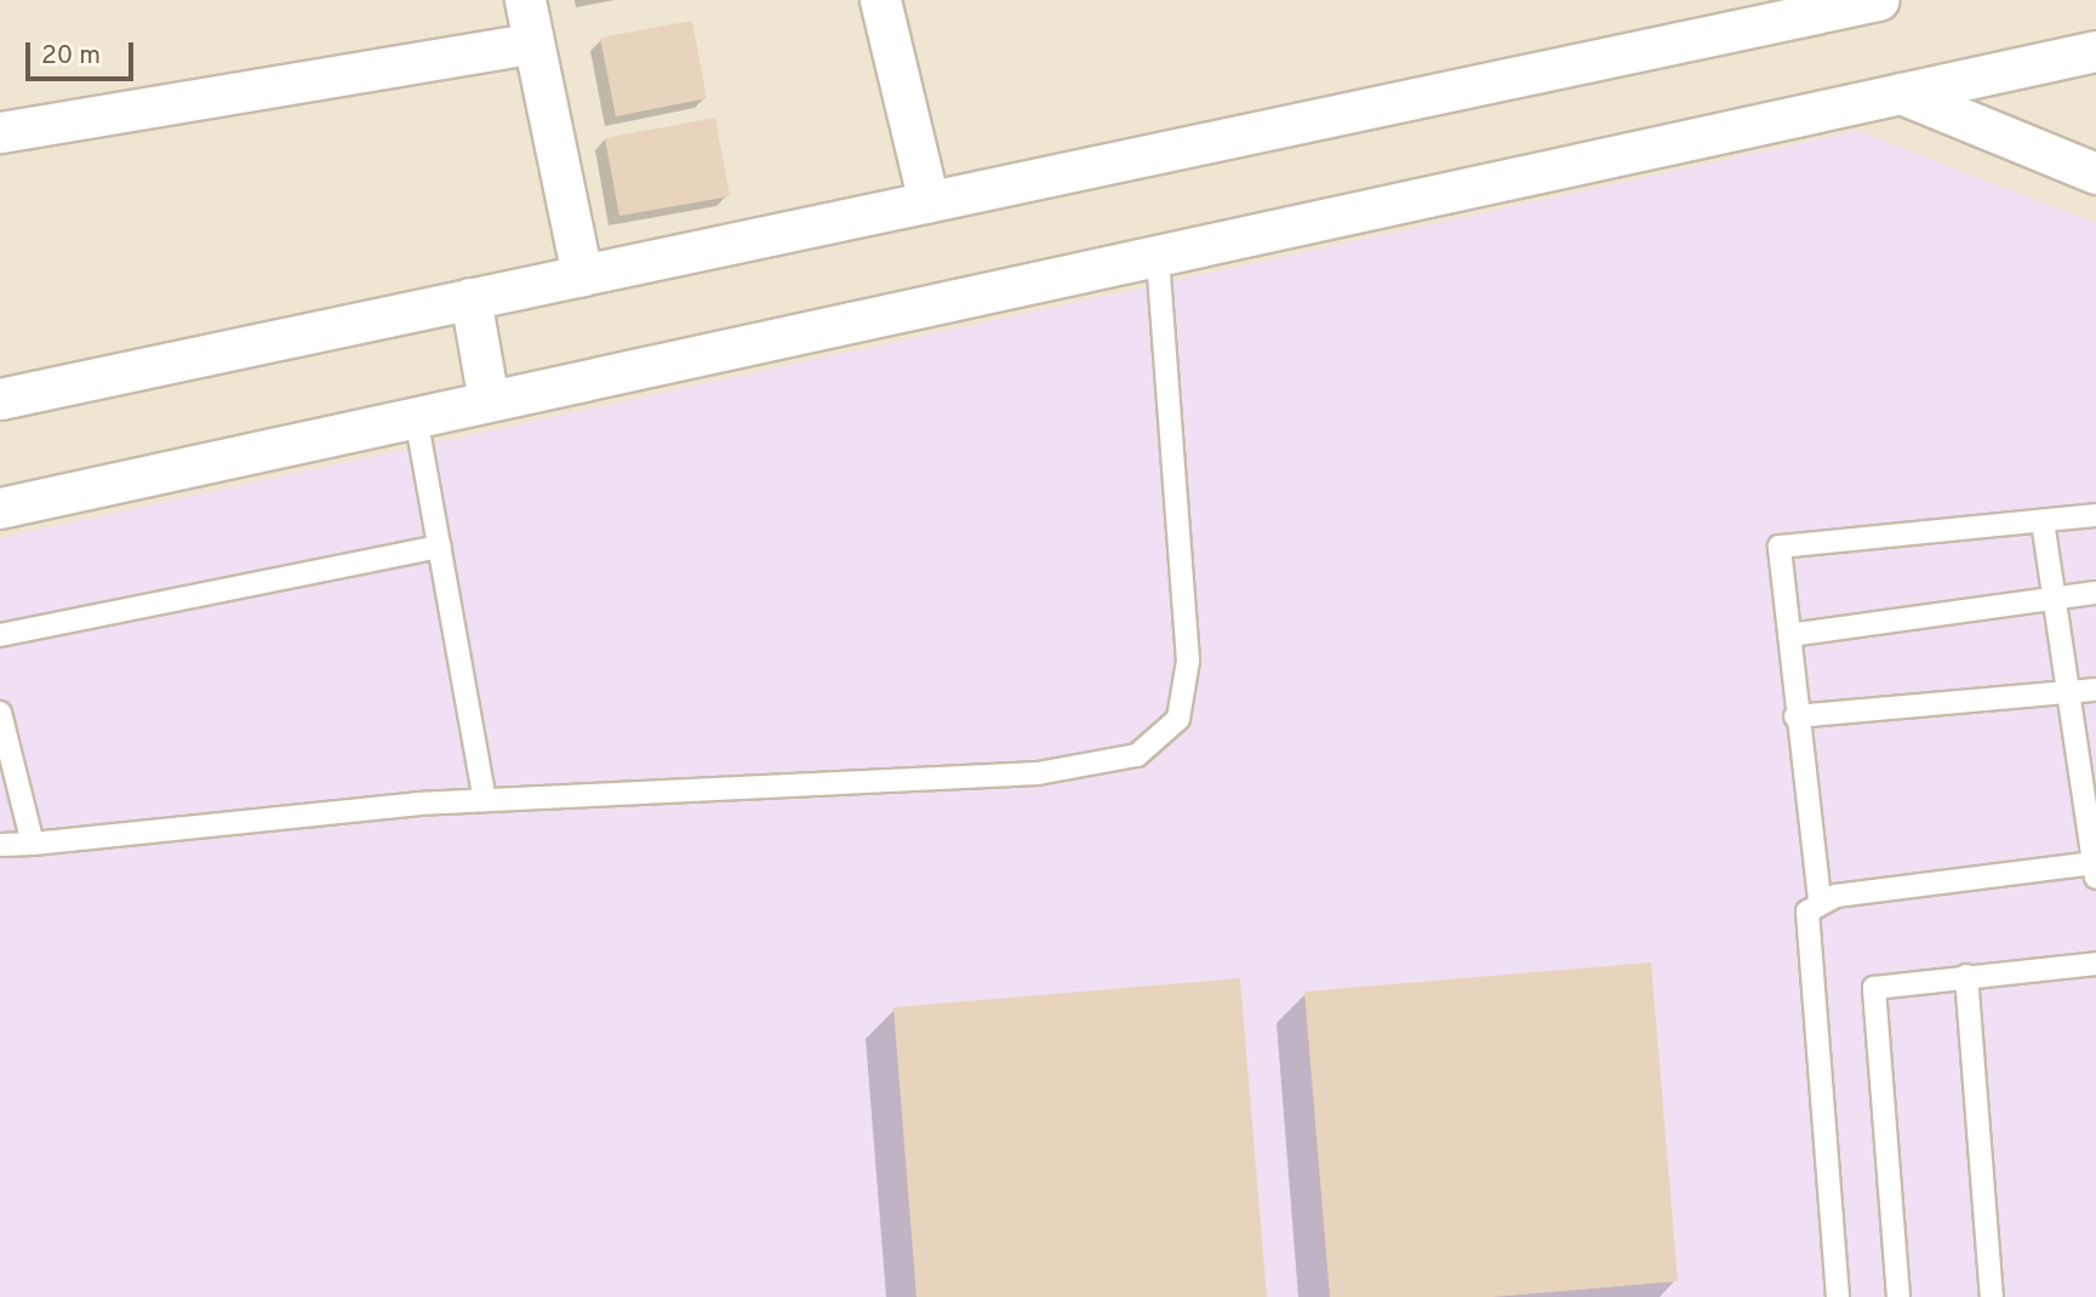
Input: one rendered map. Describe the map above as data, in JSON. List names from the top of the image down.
{
  "scale_bar": "20 m"
}
